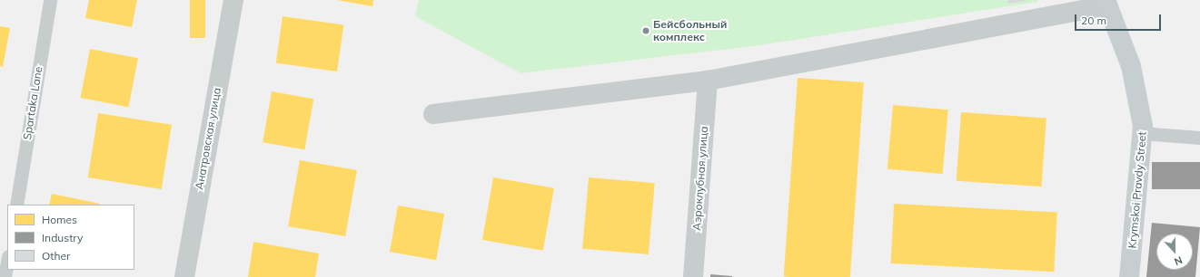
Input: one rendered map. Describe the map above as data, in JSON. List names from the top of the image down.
{
  "streets": {
    "street": ["Анатровская улица", "Аэроклубная улица", "Krymskoi Pravdy Street"],
    "lane": ["Spartaka Lane"]
  },
  "places": ["Бейсбольный комплекс"],
  "legend": ["Homes", "Industry", "Other"],
  "scale_bar": "20 m",
  "north": "bottom"
}
